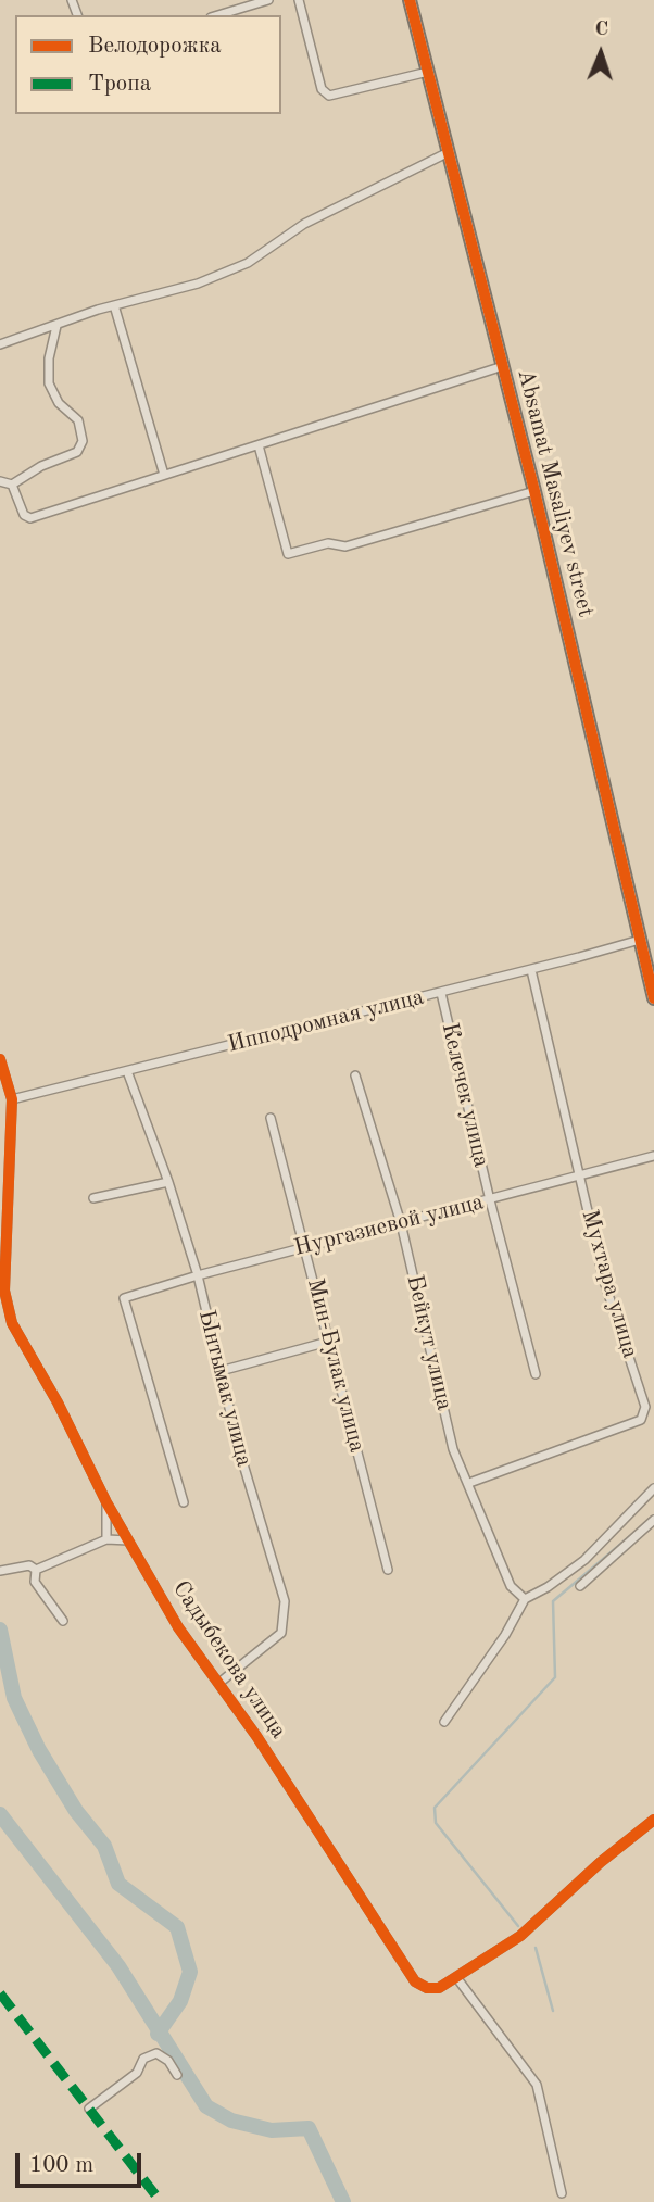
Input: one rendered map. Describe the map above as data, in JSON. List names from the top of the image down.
{
  "streets": {
    "street": [
      "Absamat Masaliyev street",
      "Ипподромная улица",
      "Келечек улица",
      "Нургазиевой улица",
      "Мухтара улица",
      "Бейкут улица",
      "Мин-Булак улица",
      "Ынтымак улица",
      "Садыбекова улица"
    ]
  },
  "crossings": [
    ["Absamat Masaliyev street", "Ипподромная улица"],
    ["Ипподромная улица", "Келечек улица"],
    ["Ипподромная улица", "Мухтара улица"],
    ["Ипподромная улица", "Ынтымак улица"],
    ["Ипподромная улица", "Садыбекова улица"],
    ["Келечек улица", "Нургазиевой улица"],
    ["Нургазиевой улица", "Мухтара улица"],
    ["Нургазиевой улица", "Бейкут улица"],
    ["Нургазиевой улица", "Мин-Булак улица"],
    ["Нургазиевой улица", "Ынтымак улица"],
    ["Мухтара улица", "Бейкут улица"],
    ["Ынтымак улица", "Садыбекова улица"]
  ],
  "legend": ["Велодорожка", "Тропа"],
  "scale_bar": "100 m",
  "north": "top"
}
